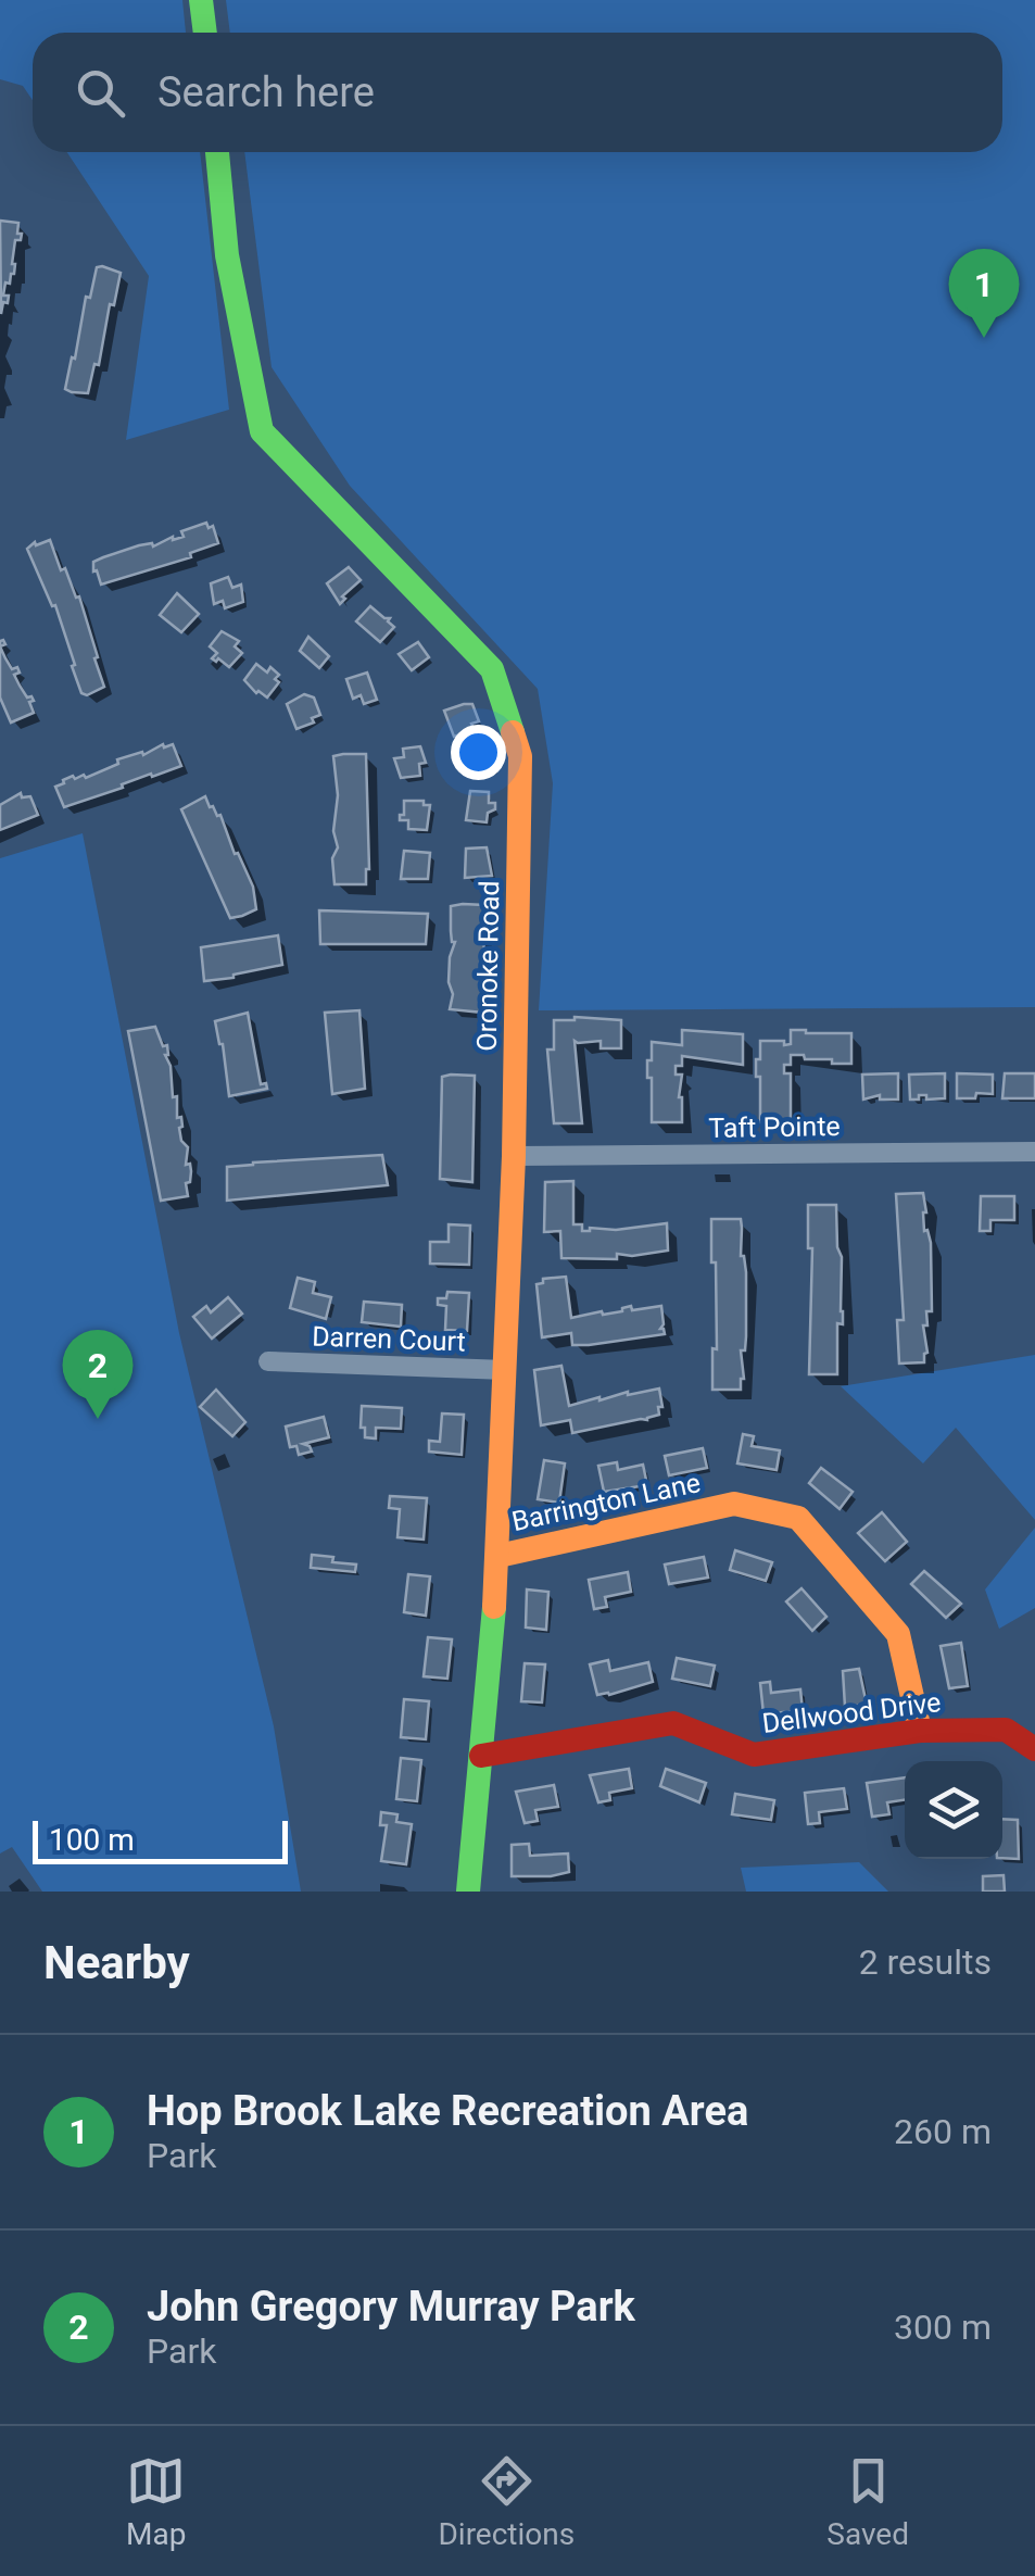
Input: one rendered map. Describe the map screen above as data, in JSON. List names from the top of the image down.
{
  "streets": {
    "street": [
      "Oronoke Road",
      "Taft Pointe",
      "Darren Court",
      "Barrington Lane",
      "Dellwood Drive"
    ]
  },
  "crossings": [
    ["Oronoke Road", "Taft Pointe"],
    ["Oronoke Road", "Darren Court"],
    ["Oronoke Road", "Barrington Lane"],
    ["Oronoke Road", "Dellwood Drive"],
    ["Barrington Lane", "Dellwood Drive"]
  ],
  "scale_bar": "100 m",
  "page": {
    "search": "Search here",
    "pins": ["1", "2"],
    "scale": "100 m",
    "heading": ["Nearby", "2 results"],
    "list": [
      {
        "mark": "1",
        "name": "Hop Brook Lake Recreation Area",
        "note": "Park",
        "value": "260 m"
      },
      {
        "mark": "2",
        "name": "John Gregory Murray Park",
        "note": "Park",
        "value": "300 m"
      }
    ],
    "nav": ["Map", "Directions", "Saved"]
  }
}
